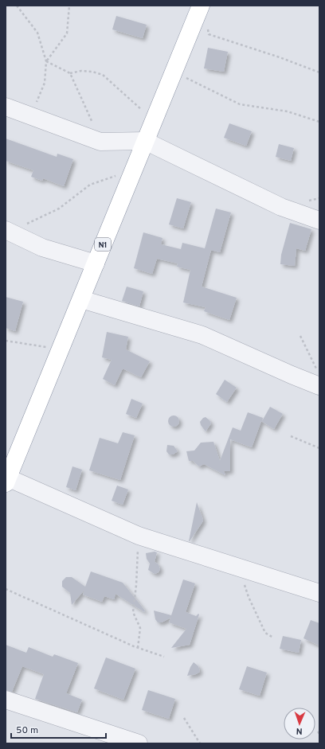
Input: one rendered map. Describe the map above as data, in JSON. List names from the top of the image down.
{
  "streets": {
    "highway": ["N1"]
  },
  "scale_bar": "50 m",
  "north": "bottom"
}
